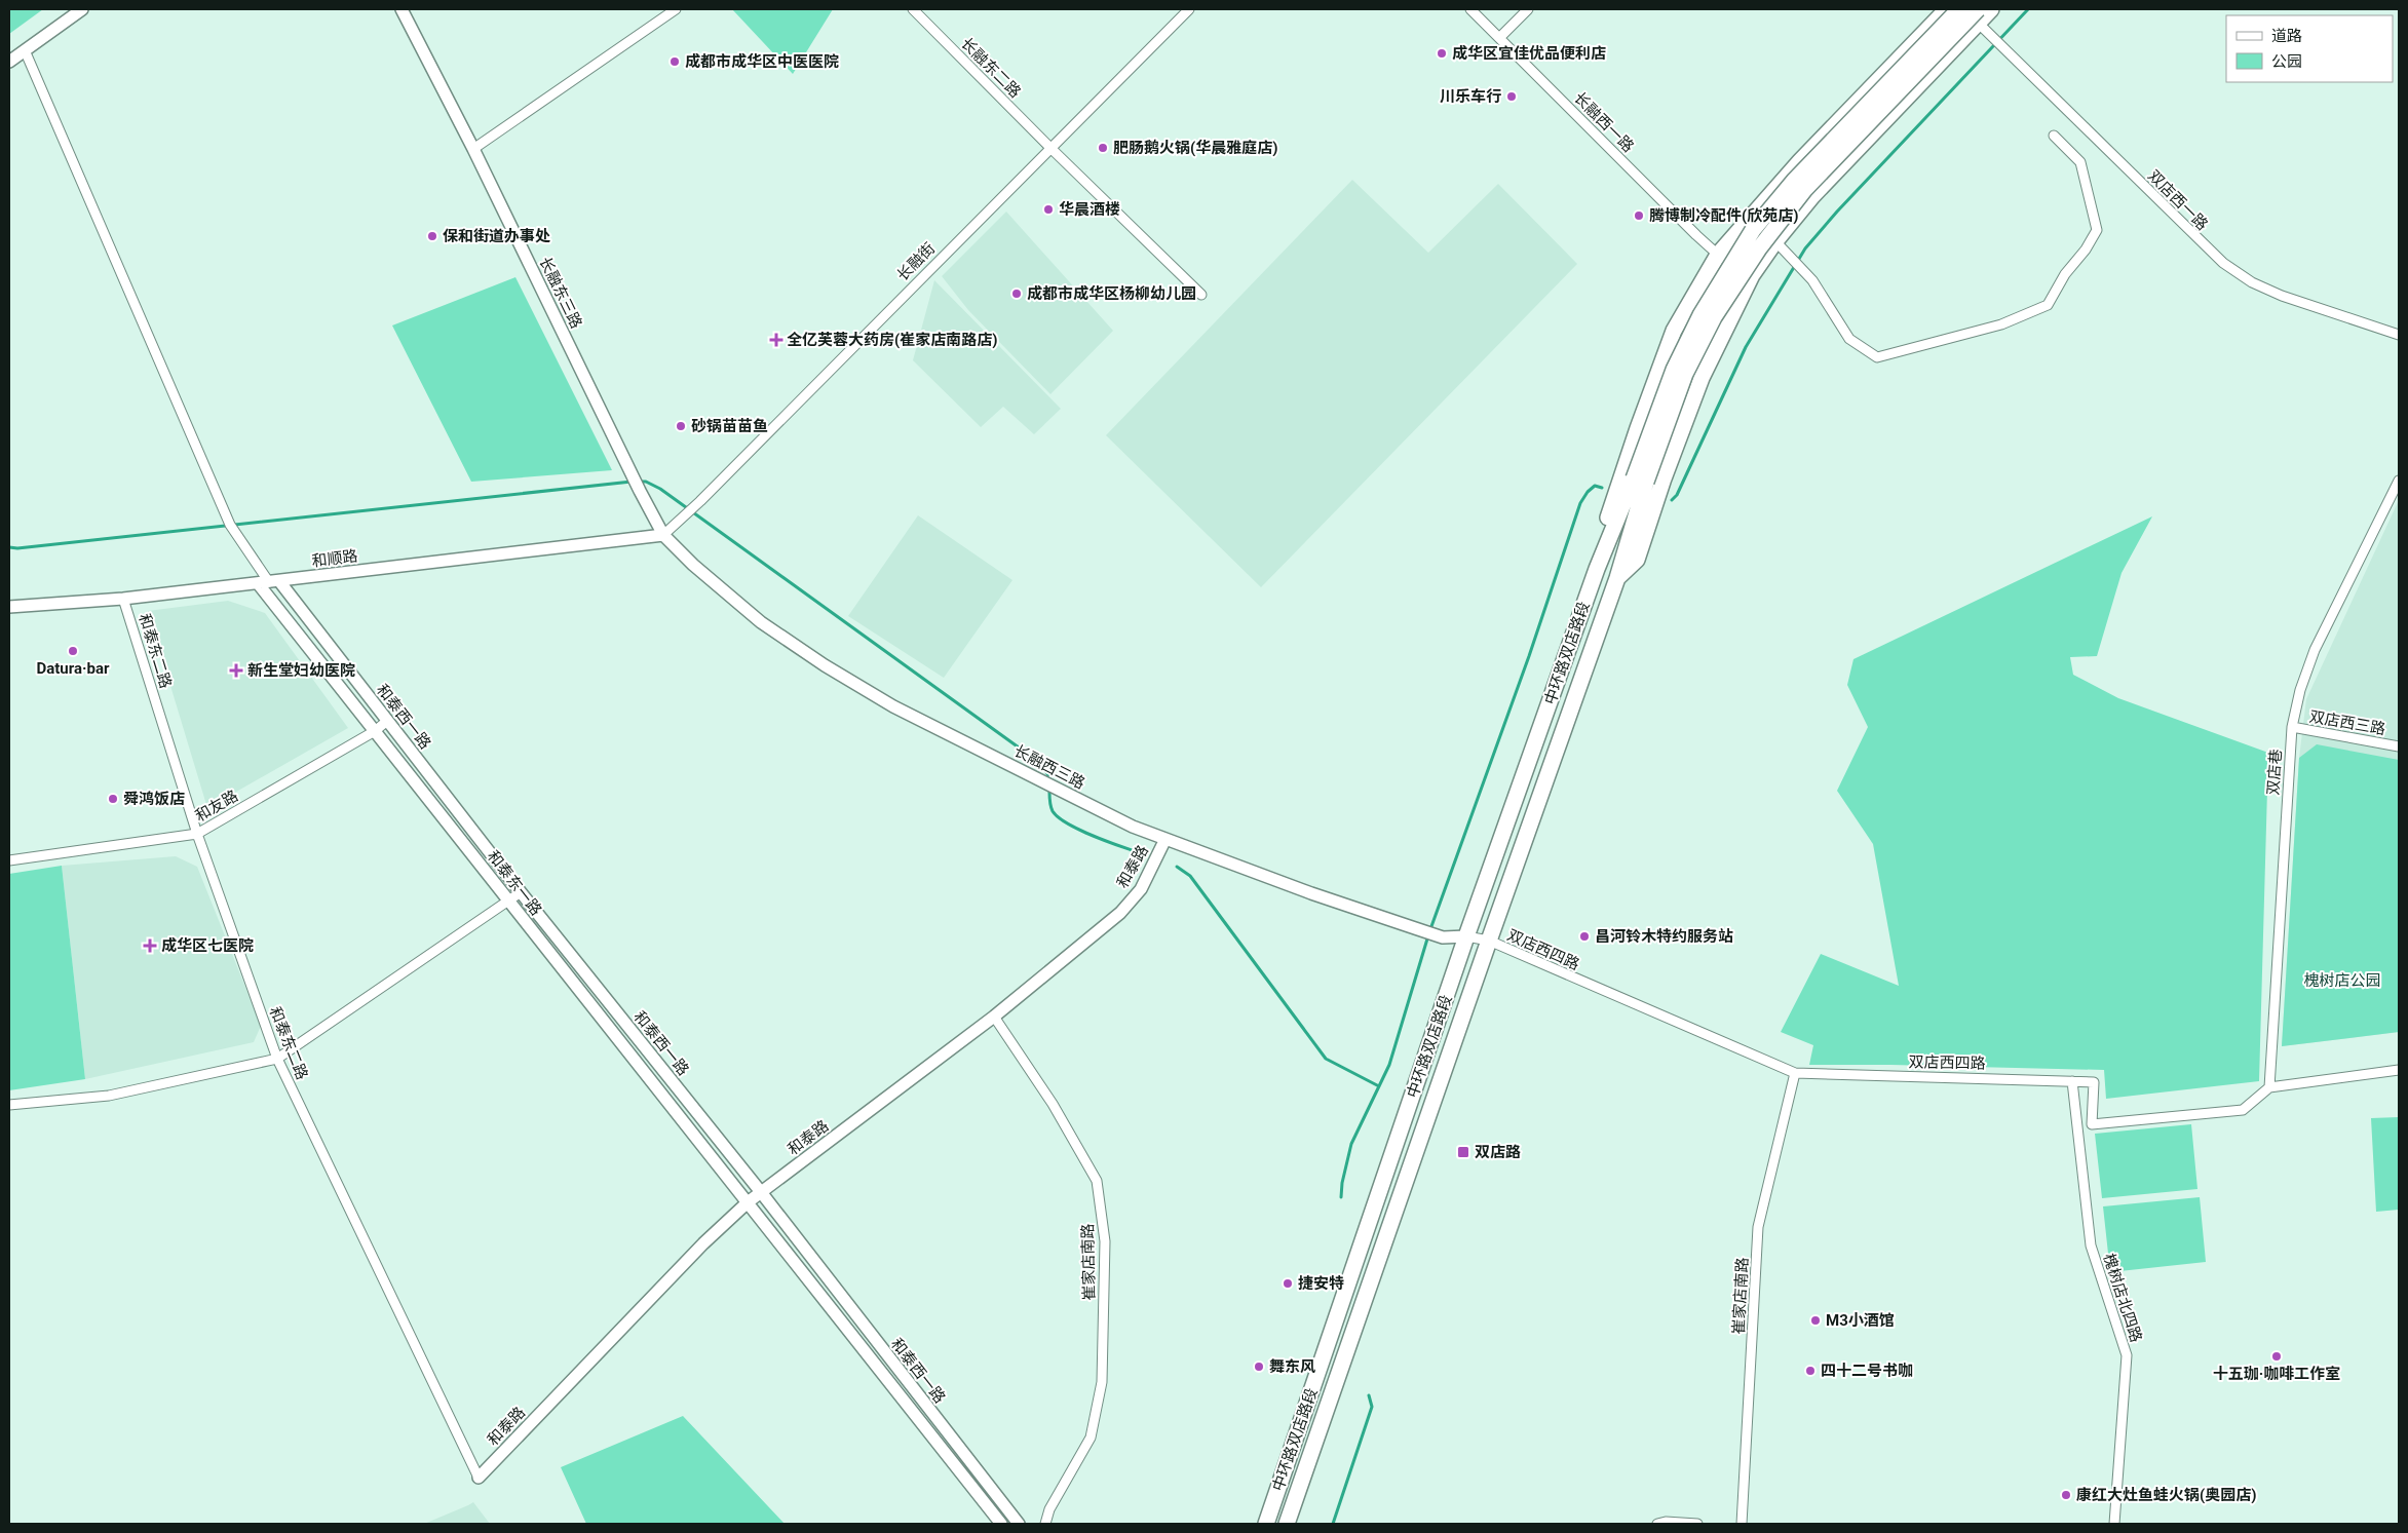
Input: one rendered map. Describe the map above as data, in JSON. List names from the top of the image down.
{
  "streets": {
    "main road": ["中环路双店路段"],
    "street": [
      "长融东二路",
      "长融西一路",
      "双店西一路",
      "长融街",
      "长融东三路",
      "和顺路",
      "和泰东二路",
      "和泰西一路",
      "双店西三路",
      "长融西三路",
      "双店巷",
      "和友路",
      "和泰路",
      "和泰东一路",
      "双店西四路",
      "崔家店南路",
      "槐树店北四路"
    ]
  },
  "crossings": [
    ["长融东二路", "长融街"],
    ["长融街", "长融东三路"],
    ["长融街", "和顺路"],
    ["长融街", "长融西三路"],
    ["长融东三路", "和顺路"],
    ["长融东三路", "长融西三路"],
    ["和顺路", "和泰东二路"],
    ["和顺路", "和泰西一路"],
    ["和顺路", "长融西三路"],
    ["和顺路", "和泰东一路"],
    ["和泰东二路", "和友路"],
    ["和泰东二路", "和泰路"],
    ["中环路双店路段", "长融西三路"],
    ["中环路双店路段", "双店西四路"],
    ["和泰西一路", "和友路"],
    ["和泰西一路", "和泰路"],
    ["和泰西一路", "和泰东一路"],
    ["双店西三路", "双店巷"],
    ["长融西三路", "和泰路"],
    ["长融西三路", "双店西四路"],
    ["双店巷", "双店西四路"],
    ["和友路", "和泰东一路"],
    ["和泰路", "和泰东一路"],
    ["和泰路", "崔家店南路"],
    ["双店西四路", "崔家店南路"],
    ["双店西四路", "槐树店北四路"]
  ],
  "parks": ["槐树店公园"],
  "places": {
    "other": [
      "成华区宜佳优品便利店",
      "成都市成华区中医医院",
      "川乐车行",
      "肥肠鹅火锅(华晨雅庭店)",
      "华晨酒楼",
      "腾博制冷配件(欣苑店)",
      "保和街道办事处",
      "成都市成华区杨柳幼儿园",
      "砂锅苗苗鱼",
      "Datura·bar",
      "舜鸿饭店",
      "昌河铃木特约服务站",
      "捷安特",
      "M3小酒馆",
      "十五珈·咖啡工作室",
      "舞东风",
      "四十二号书咖",
      "康红大灶鱼蛙火锅(奥园店)"
    ],
    "health": ["全亿芙蓉大药房(崔家店南路店)", "新生堂妇幼医院", "成华区七医院"],
    "transit": ["双店路"]
  },
  "legend": ["道路", "公园"]
}
